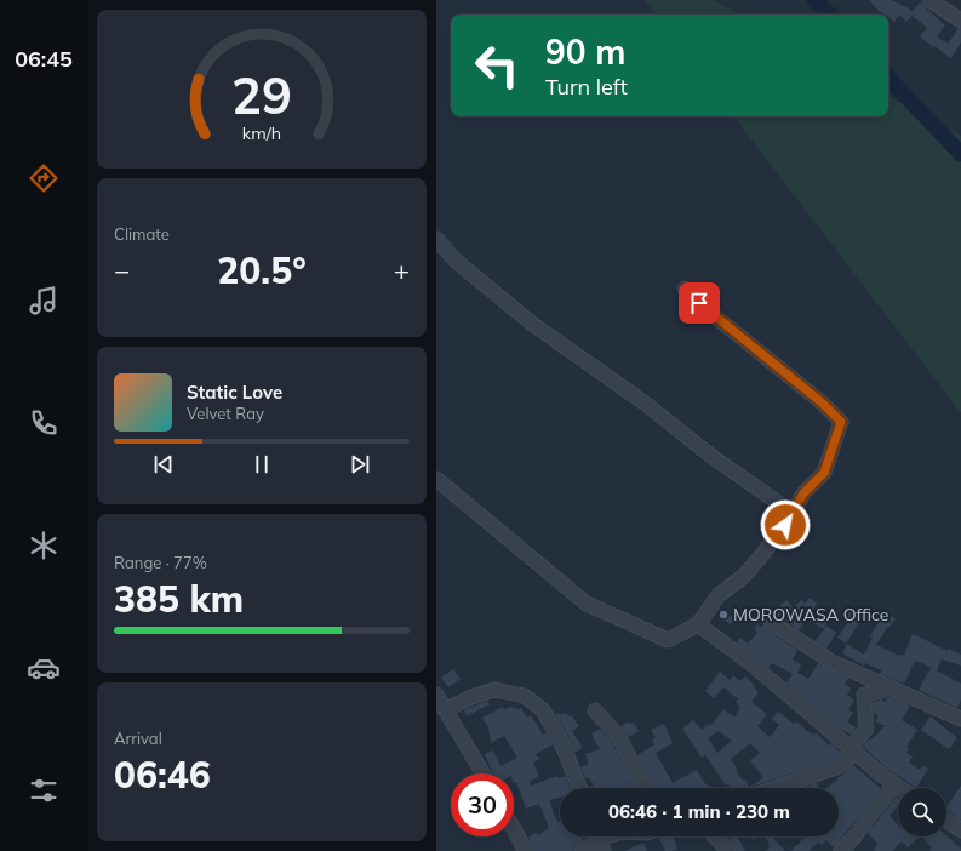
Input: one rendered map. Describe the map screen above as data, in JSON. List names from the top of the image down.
{
  "places": ["MOROWASA Office"],
  "page": {
    "tabs": "06:45",
    "turn": ["90 m", "Turn left"],
    "tile": [
      "Climate",
      ["Range · 77%", "385 km"],
      ["Arrival", "06:46"]
    ],
    "heat": ["−", "20.5°", "+"],
    "song": ["Static Love", "Velvet Ray"],
    "limit": "30",
    "trip": "06:46 · 1 min · 230 m",
    "gauge": ["29", "km/h"]
  }
}
